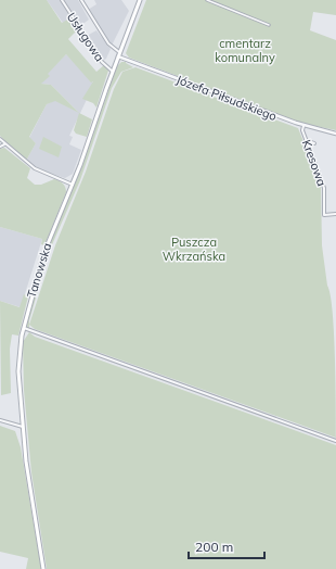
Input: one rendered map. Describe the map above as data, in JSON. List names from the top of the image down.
{
  "streets": {
    "main road": ["Tanowska"],
    "street": ["Usługowa", "Józefa Piłsudskiego", "Kresowa"]
  },
  "crossings": [
    ["Usługowa", "Józefa Piłsudskiego"],
    ["Usługowa", "Tanowska"],
    ["Józefa Piłsudskiego", "Kresowa"],
    ["Józefa Piłsudskiego", "Tanowska"]
  ],
  "parks": ["cmentarz komunalny", "Puszcza Wkrzańska"],
  "scale_bar": "200 m"
}
